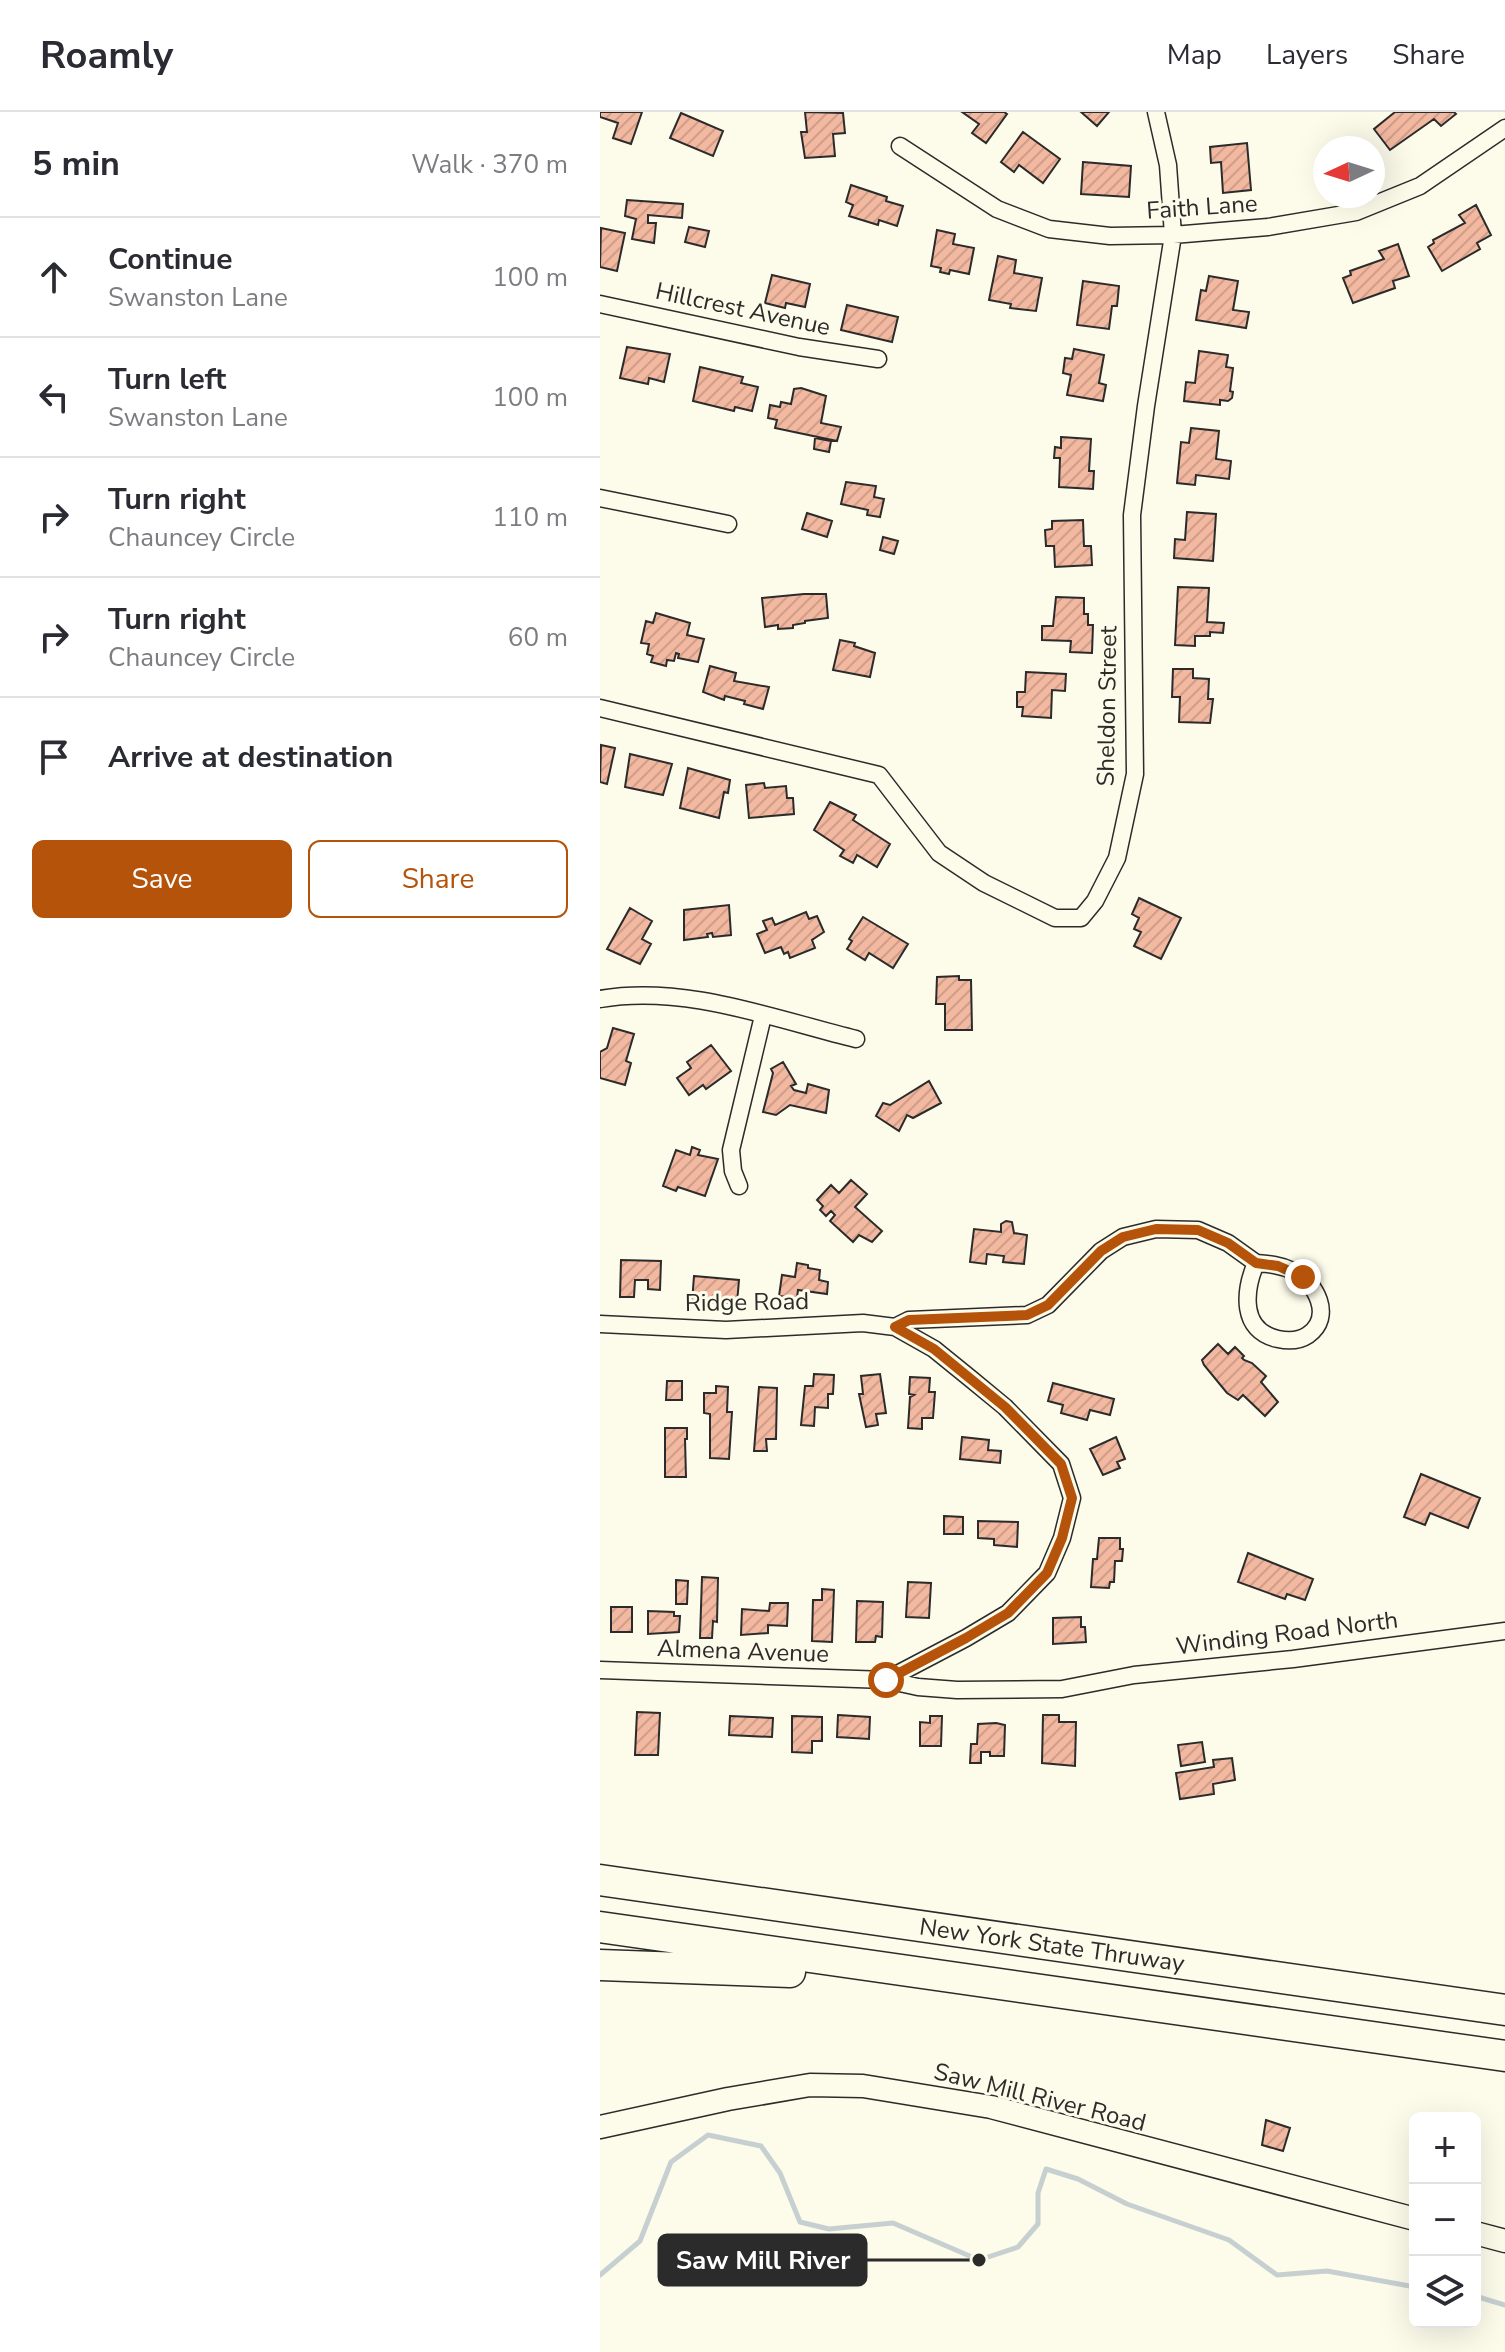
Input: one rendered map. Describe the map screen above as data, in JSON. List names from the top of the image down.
{
  "streets": {
    "highway": ["New York State Thruway"],
    "main road": ["Saw Mill River Road"],
    "street": [
      "Faith Lane",
      "Hillcrest Avenue",
      "Sheldon Street",
      "Ridge Road",
      "Winding Road North",
      "Almena Avenue"
    ]
  },
  "crossings": [
    ["Faith Lane", "Sheldon Street"],
    ["Winding Road North", "Almena Avenue"]
  ],
  "places": ["Saw Mill River"],
  "north": "left",
  "page": {
    "header": "Roamly",
    "nav": ["Map", "Layers", "Share"],
    "heading": ["5 min", "Walk · 370 m"],
    "list": [
      ["Continue", "Swanston Lane", "100 m"],
      ["Turn left", "Swanston Lane", "100 m"],
      ["Turn right", "Chauncey Circle", "110 m"],
      ["Turn right", "Chauncey Circle", "60 m"],
      "Arrive at destination"
    ],
    "buttons": ["Save", "Share"],
    "map_buttons": ["+", "−"]
  }
}
